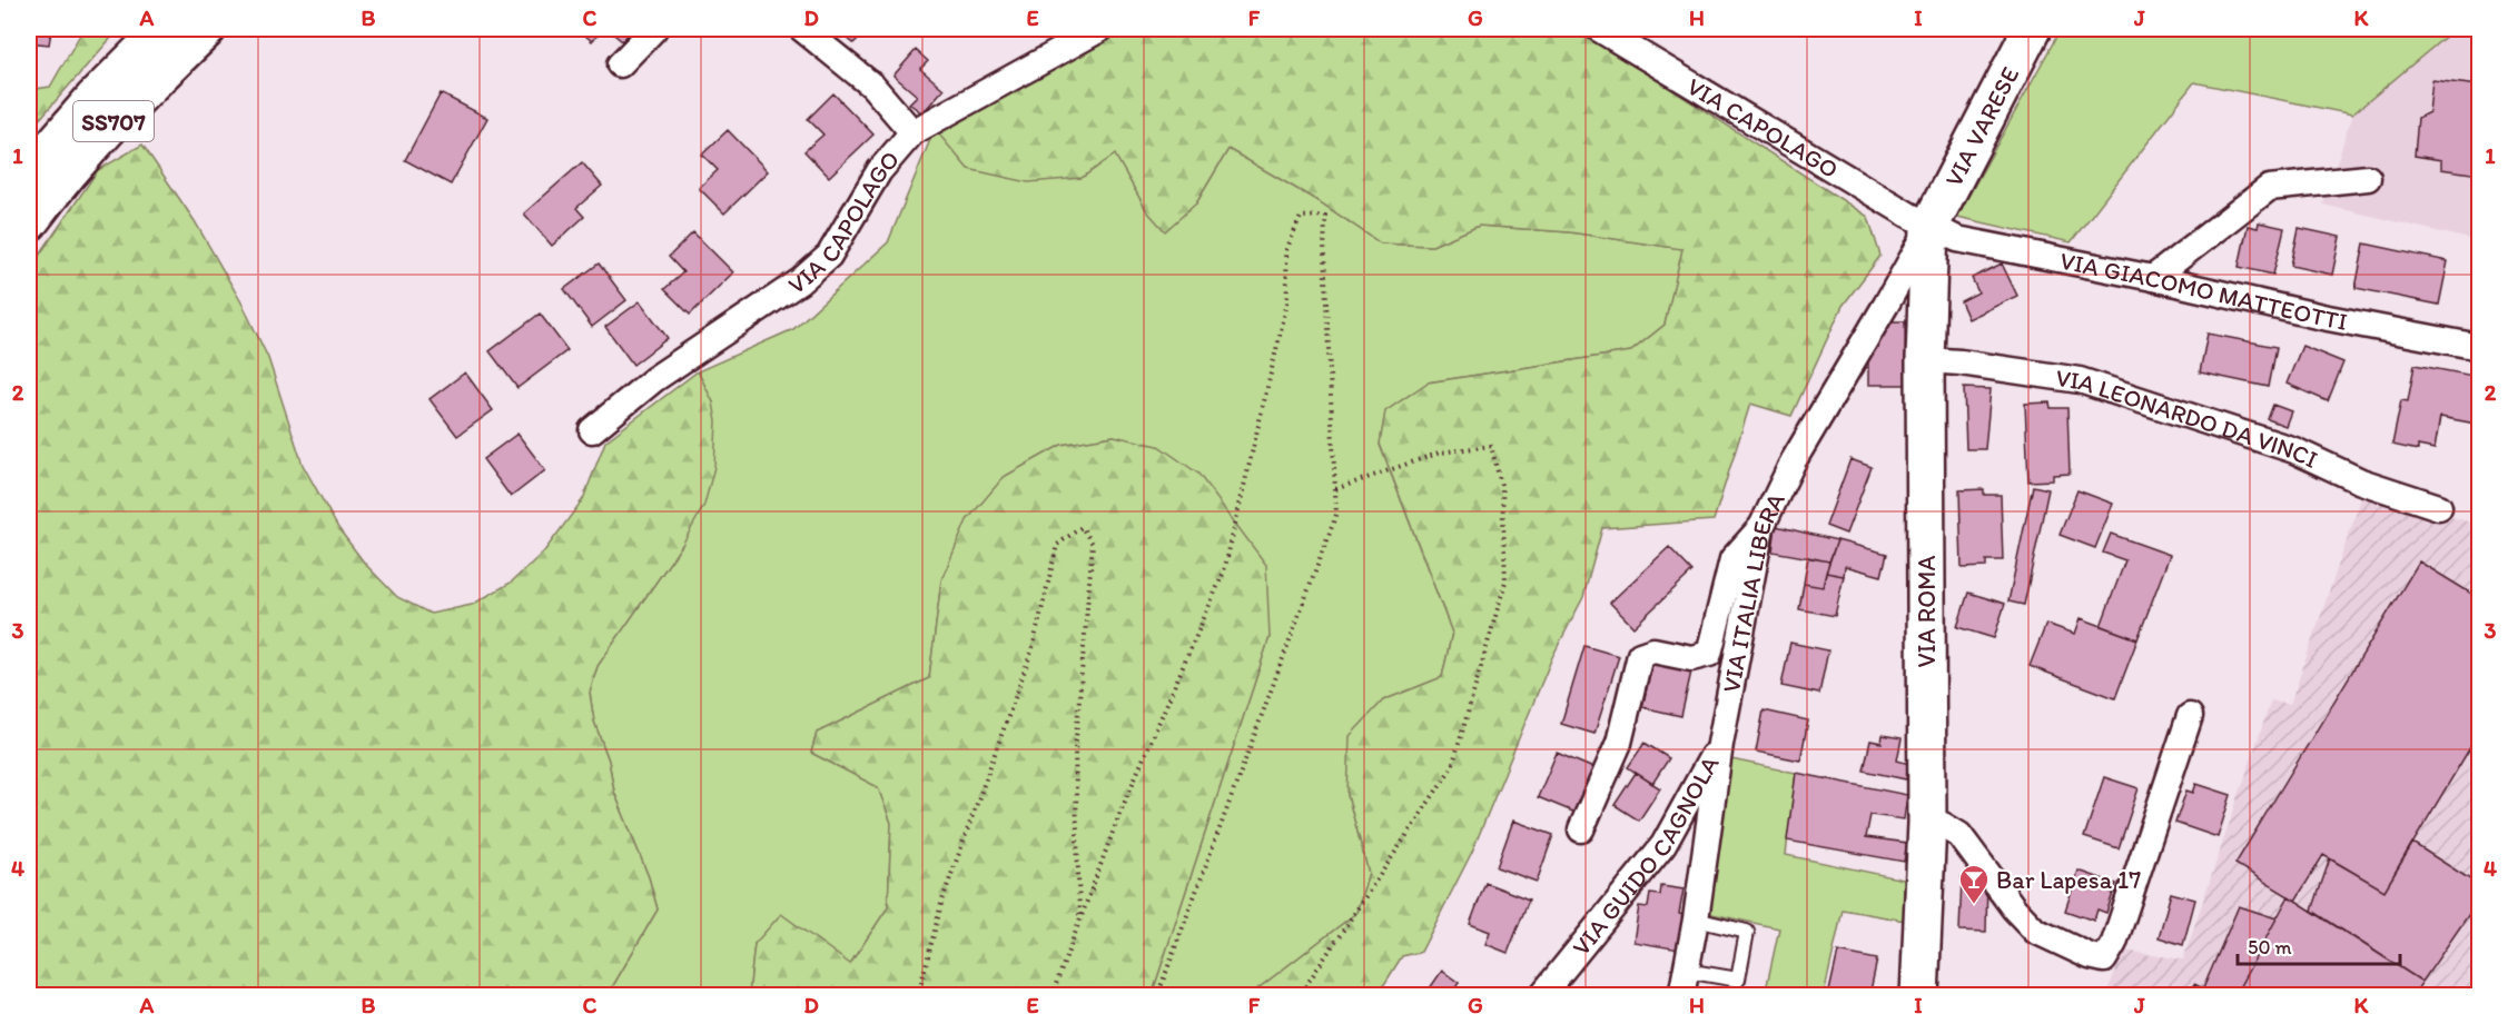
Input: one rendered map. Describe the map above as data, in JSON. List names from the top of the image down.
{
  "streets": {
    "main road": ["SS707", "VIA VARESE", "VIA ROMA"],
    "street": [
      "VIA CAPOLAGO",
      "VIA GIACOMO MATTEOTTI",
      "VIA LEONARDO DA VINCI",
      "VIA ITALIA LIBERA",
      "VIA GUIDO CAGNOLA"
    ]
  },
  "crossings": [
    ["VIA VARESE", "VIA CAPOLAGO"],
    ["VIA VARESE", "VIA GIACOMO MATTEOTTI"],
    ["VIA VARESE", "VIA ITALIA LIBERA"],
    ["VIA VARESE", "VIA ROMA"],
    ["VIA CAPOLAGO", "VIA GIACOMO MATTEOTTI"],
    ["VIA CAPOLAGO", "VIA ITALIA LIBERA"],
    ["VIA CAPOLAGO", "VIA ROMA"],
    ["VIA GIACOMO MATTEOTTI", "VIA ITALIA LIBERA"],
    ["VIA GIACOMO MATTEOTTI", "VIA ROMA"],
    ["VIA LEONARDO DA VINCI", "VIA ROMA"],
    ["VIA ITALIA LIBERA", "VIA ROMA"],
    ["VIA ITALIA LIBERA", "VIA GUIDO CAGNOLA"]
  ],
  "places": {
    "bar": ["Bar Lapesa 17"]
  },
  "scale_bar": "50 m",
  "grid": {
    "columns": [
      "A",
      "B",
      "C",
      "D",
      "E",
      "F",
      "G",
      "H",
      "I",
      "J",
      "K"
    ],
    "rows": [
      "1",
      "2",
      "3",
      "4"
    ]
  }
}
